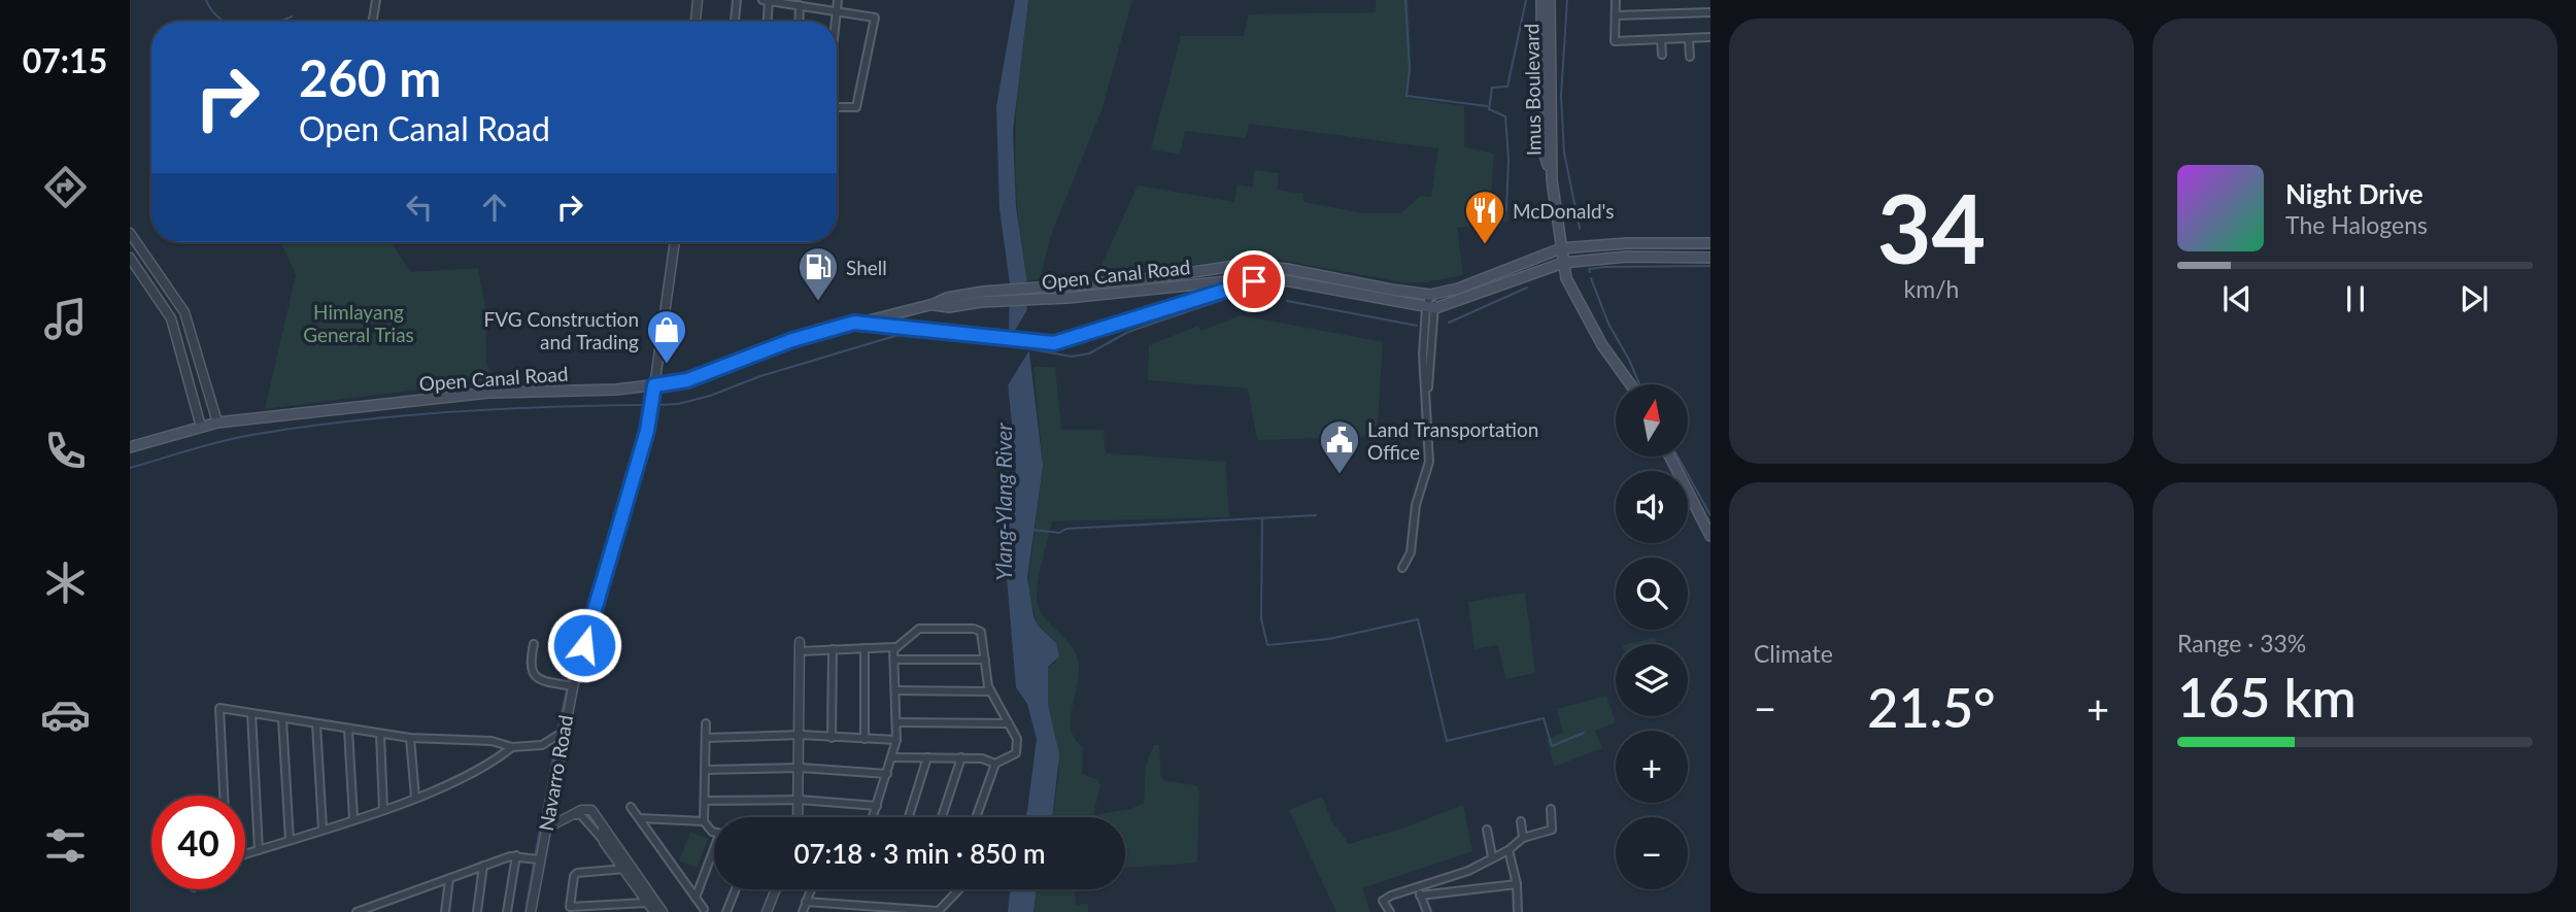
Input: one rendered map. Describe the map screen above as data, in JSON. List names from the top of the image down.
{
  "streets": {
    "main road": ["Imus Boulevard", "Open Canal Road"],
    "street": ["Navarro Road"]
  },
  "crossings": [
    ["Imus Boulevard", "Open Canal Road"],
    ["Open Canal Road", "Navarro Road"]
  ],
  "water": ["Ylang-Ylang River"],
  "parks": ["Himlayang General Trias"],
  "places": {
    "restaurant": ["McDonald's"],
    "fuel station": ["Shell"],
    "shop": ["FVG Construction and Trading"],
    "public building": ["Land Transportation Office"]
  },
  "north": "top",
  "page": {
    "tabs": "07:15",
    "tile": [
      ["34", "km/h"],
      "Climate",
      ["Range · 33%", "165 km"]
    ],
    "turn": ["260 m", "Open Canal Road"],
    "song": ["Night Drive", "The Halogens"],
    "map_buttons": ["+", "−"],
    "heat": ["−", "21.5°", "+"],
    "limit": "40",
    "trip": "07:18 · 3 min · 850 m"
  }
}
